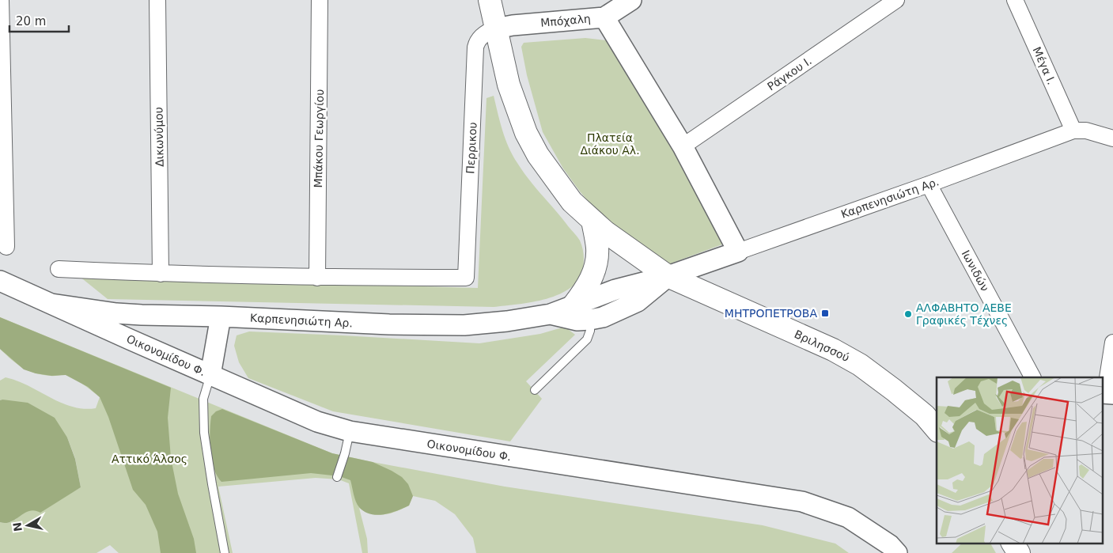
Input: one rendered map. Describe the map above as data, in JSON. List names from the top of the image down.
{
  "streets": {
    "main road": ["Βριλησσού"],
    "street": [
      "Μπόχαλη",
      "Μέγα Ι.",
      "Ράγκου Ι.",
      "Δικωνύμου",
      "Μπάκου Γεωργίου",
      "Περρικου",
      "Καρπενησιώτη Αρ.",
      "Ιωνιδών",
      "Οικονομίδου Φ."
    ]
  },
  "crossings": [
    ["Μπόχαλη", "Περρικου"],
    ["Μπόχαλη", "Βριλησσού"],
    ["Μέγα Ι.", "Καρπενησιώτη Αρ."],
    ["Μπάκου Γεωργίου", "Περρικου"],
    ["Περρικου", "Βριλησσού"],
    ["Καρπενησιώτη Αρ.", "Ιωνιδών"],
    ["Καρπενησιώτη Αρ.", "Βριλησσού"],
    ["Καρπενησιώτη Αρ.", "Οικονομίδου Φ."]
  ],
  "parks": ["Πλατεία Διάκου Αλ.", "Αττικό Άλσος"],
  "places": {
    "transit": ["ΜΗΤΡΟΠΕΤΡΟΒΑ"],
    "other": ["ΑΛΦΑΒΗΤΟ ΑΕΒΕ Γραφικές Τέχνες"]
  },
  "scale_bar": "20 m",
  "north": "left"
}
